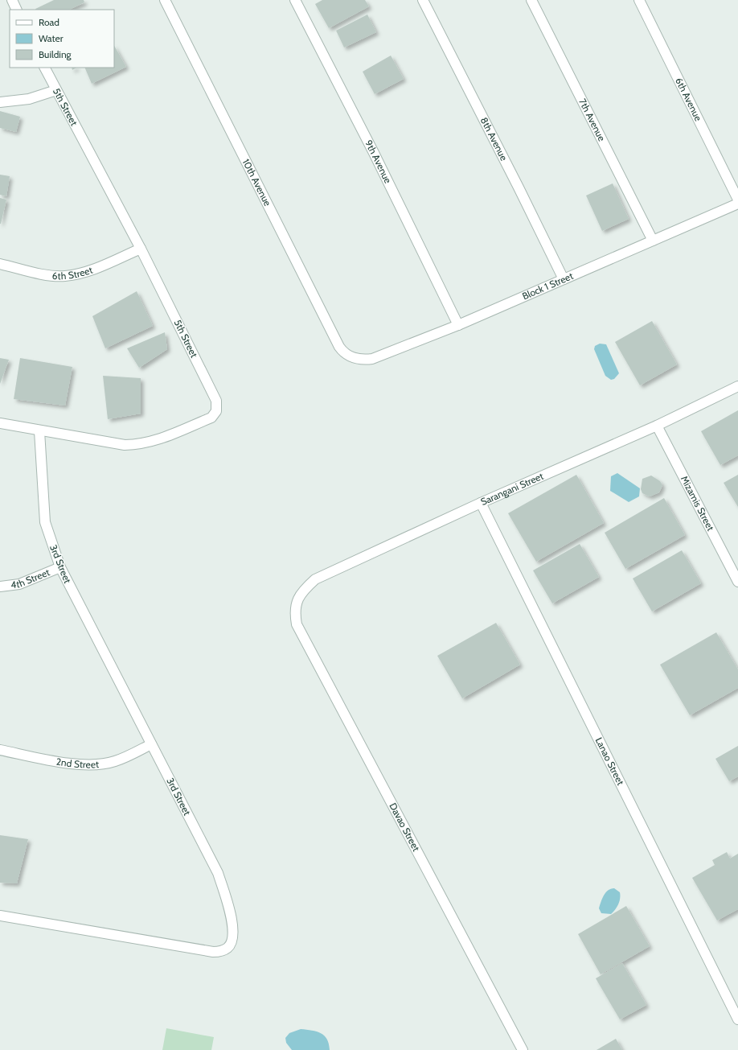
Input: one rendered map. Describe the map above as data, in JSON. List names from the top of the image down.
{
  "streets": {
    "street": [
      "6th Avenue",
      "5th Street",
      "7th Avenue",
      "8th Avenue",
      "9th Avenue",
      "10th Avenue",
      "6th Street",
      "Block 1 Street",
      "Sarangani Street",
      "Mizamis Street",
      "3rd Street",
      "4th Street",
      "Lanao Street",
      "2nd Street",
      "Davao Street"
    ]
  },
  "crossings": [
    ["5th Street", "6th Street"],
    ["5th Street", "3rd Street"],
    ["7th Avenue", "Block 1 Street"],
    ["8th Avenue", "Block 1 Street"],
    ["9th Avenue", "Block 1 Street"],
    ["10th Avenue", "Block 1 Street"],
    ["Sarangani Street", "Mizamis Street"],
    ["Sarangani Street", "Lanao Street"],
    ["Sarangani Street", "Davao Street"],
    ["3rd Street", "4th Street"],
    ["3rd Street", "2nd Street"]
  ],
  "legend": ["Road", "Water", "Building"]
}
